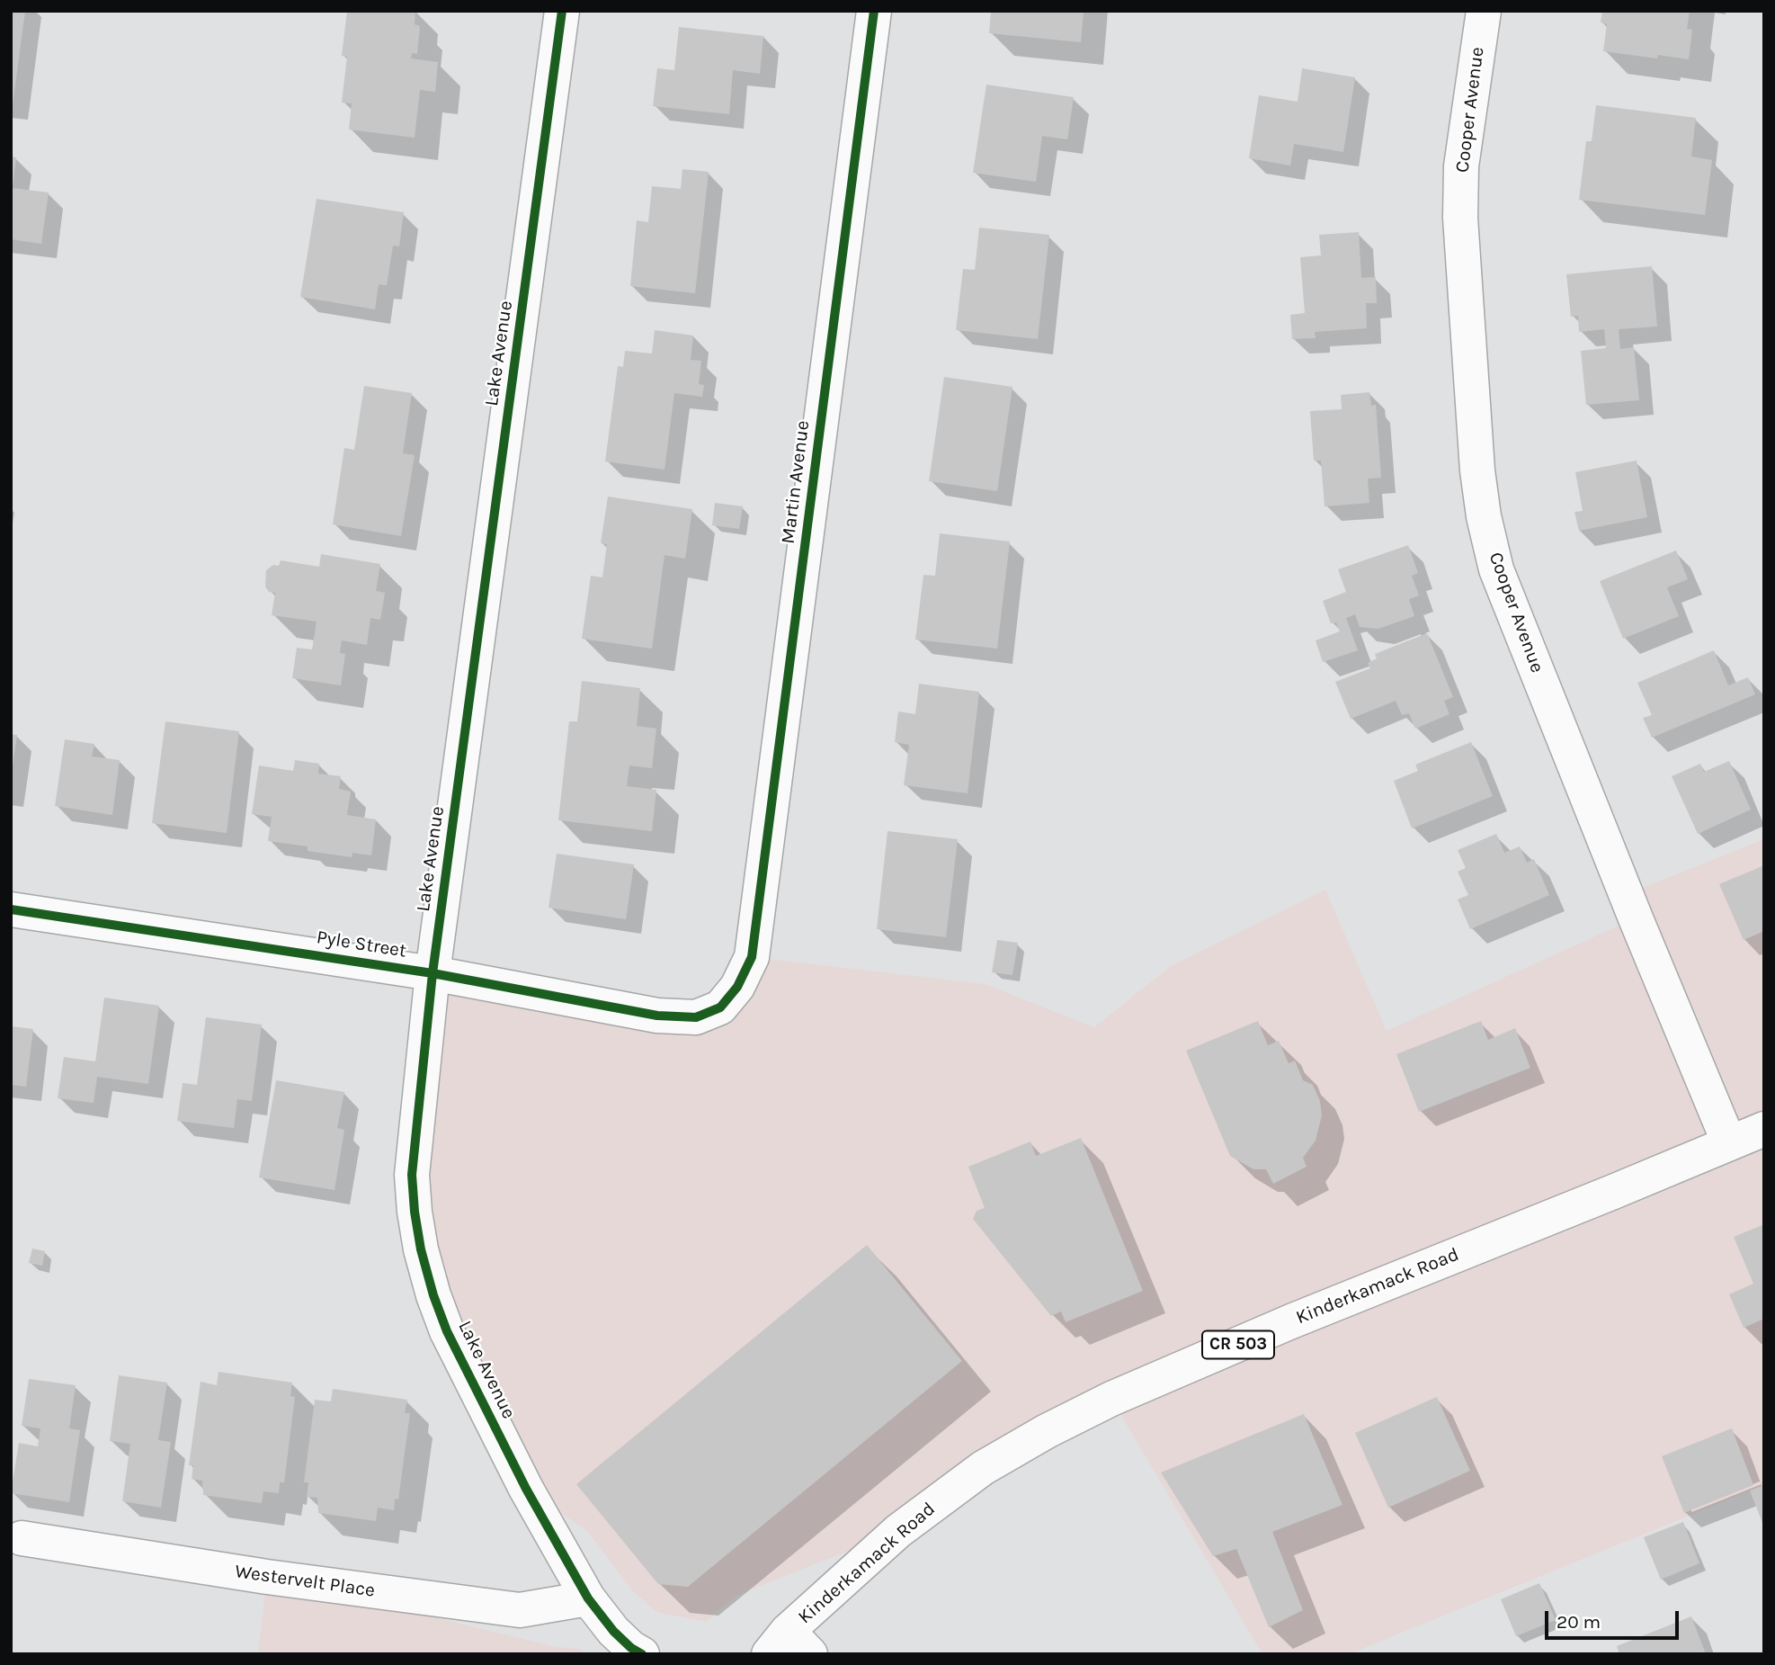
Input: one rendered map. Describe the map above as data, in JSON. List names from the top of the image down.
{
  "streets": {
    "street": [
      "Cooper Avenue",
      "Lake Avenue",
      "Martin Avenue",
      "Pyle Street",
      "Kinderkamack Road",
      "CR 503",
      "Westervelt Place"
    ]
  },
  "crossings": [
    ["Cooper Avenue", "Kinderkamack Road"],
    ["Lake Avenue", "Pyle Street"],
    ["Lake Avenue", "Westervelt Place"],
    ["Martin Avenue", "Pyle Street"]
  ],
  "scale_bar": "20 m"
}
